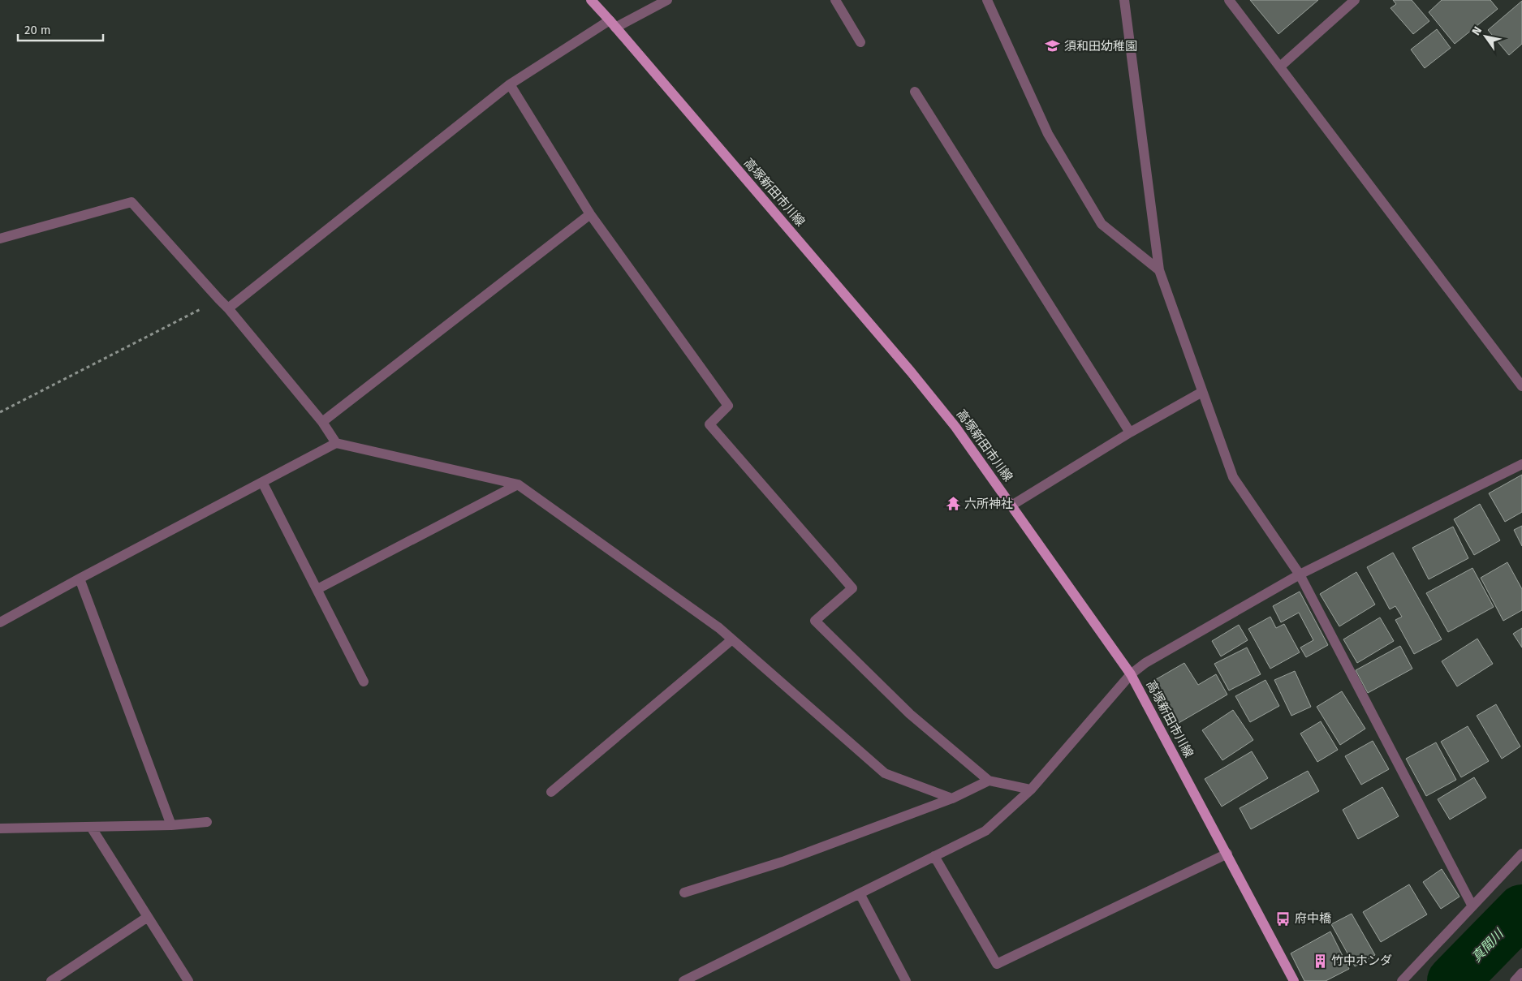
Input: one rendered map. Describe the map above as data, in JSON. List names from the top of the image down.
{
  "streets": {
    "main road": ["高塚新田市川線"]
  },
  "water": ["真間川"],
  "places": {
    "school or university": ["須和田幼稚園"],
    "temple": ["六所神社"],
    "bus stop": ["府中橋"],
    "building": ["竹中ホンダ"]
  },
  "scale_bar": "20 m",
  "north": "top left"
}
